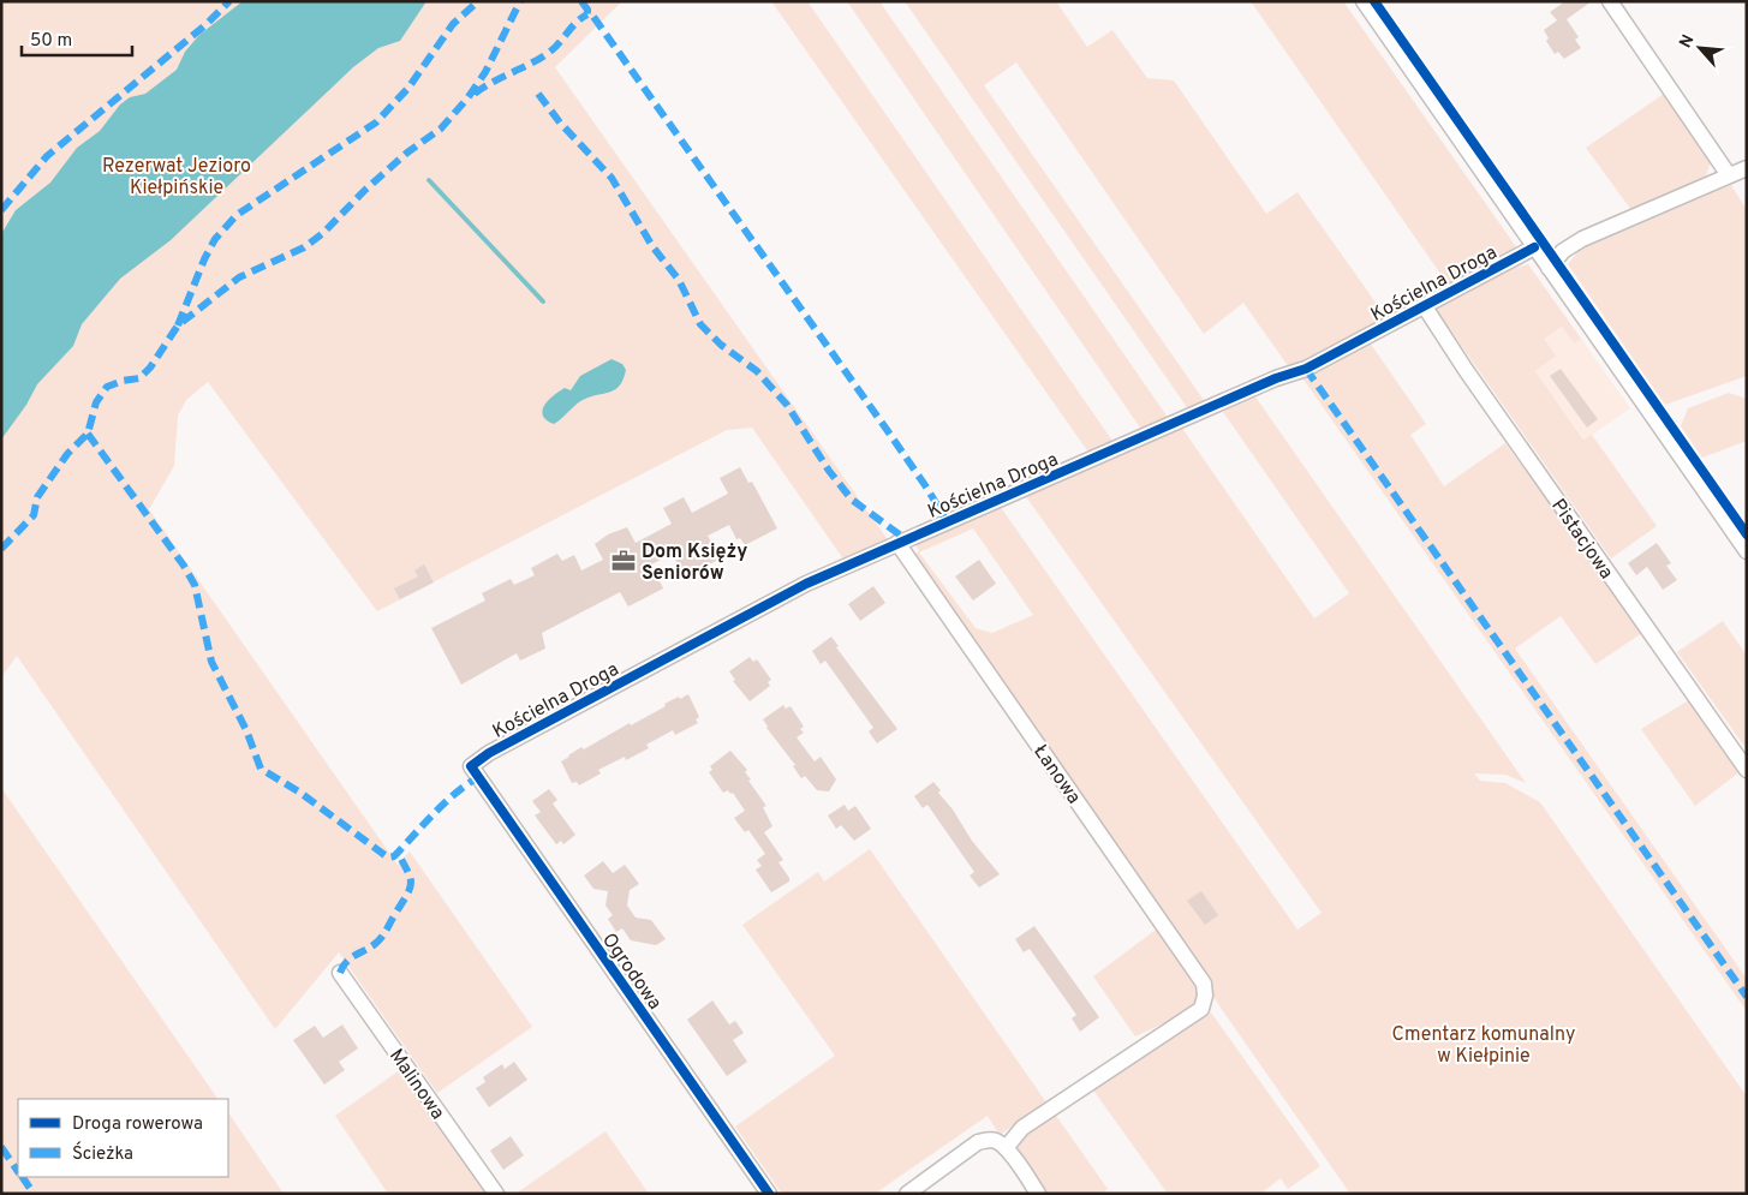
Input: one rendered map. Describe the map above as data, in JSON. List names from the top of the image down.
{
  "streets": {
    "street": [
      "Kościelna Droga",
      "Pistacjowa",
      "Łanowa",
      "Ogrodowa",
      "Malinowa"
    ]
  },
  "crossings": [
    ["Kościelna Droga", "Pistacjowa"],
    ["Kościelna Droga", "Łanowa"],
    ["Kościelna Droga", "Ogrodowa"]
  ],
  "parks": ["Rezerwat Jezioro Kiełpińskie", "Cmentarz komunalny w Kiełpinie"],
  "places": {
    "office": ["Dom Księży Seniorów"]
  },
  "legend": ["Droga rowerowa", "Ścieżka"],
  "scale_bar": "50 m",
  "north": "top left"
}
